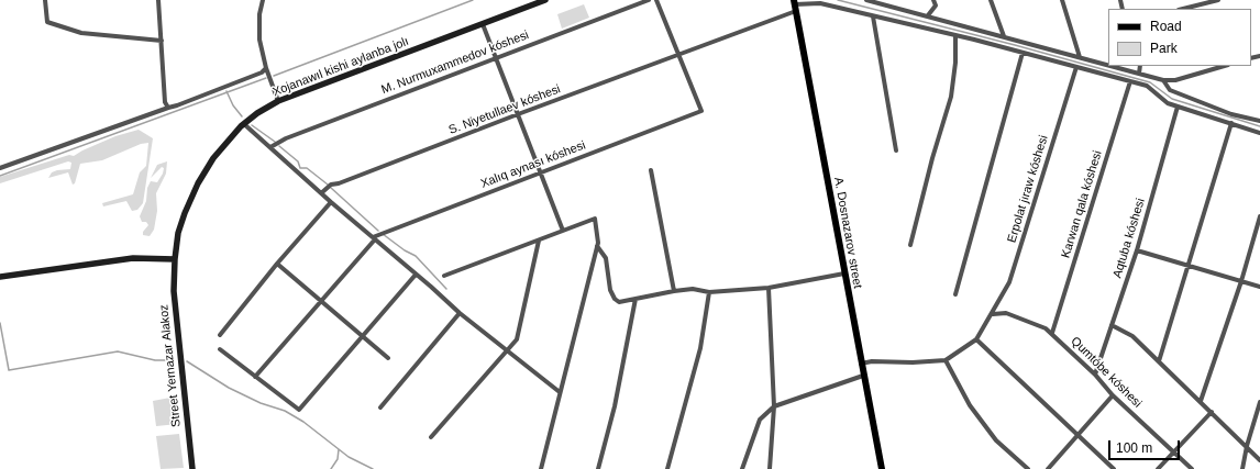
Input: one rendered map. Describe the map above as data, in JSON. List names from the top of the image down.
{
  "streets": {
    "main road": ["Xojanawıl kishi aylanba jolı", "A. Dosnazarov street", "Street Yernazar Alakoz"],
    "street": [
      "M. Nurmuxammedov kóshesi",
      "S. Niyetullaev kóshesi",
      "Xalıq aynası kóshesi",
      "Erpolat jıraw kóshesi",
      "Karwan qala kóshesi",
      "Aqtuba kóshesi",
      "Qumtóbe kóshesi"
    ]
  },
  "crossings": [
    ["Xojanawıl kishi aylanba jolı", "Street Yernazar Alakoz"],
    ["S. Niyetullaev kóshesi", "Xalıq aynası kóshesi"],
    ["S. Niyetullaev kóshesi", "A. Dosnazarov street"],
    ["Erpolat jıraw kóshesi", "Qumtóbe kóshesi"],
    ["Karwan qala kóshesi", "Qumtóbe kóshesi"],
    ["Aqtuba kóshesi", "Qumtóbe kóshesi"]
  ],
  "legend": ["Road", "Park"],
  "scale_bar": "100 m"
}
